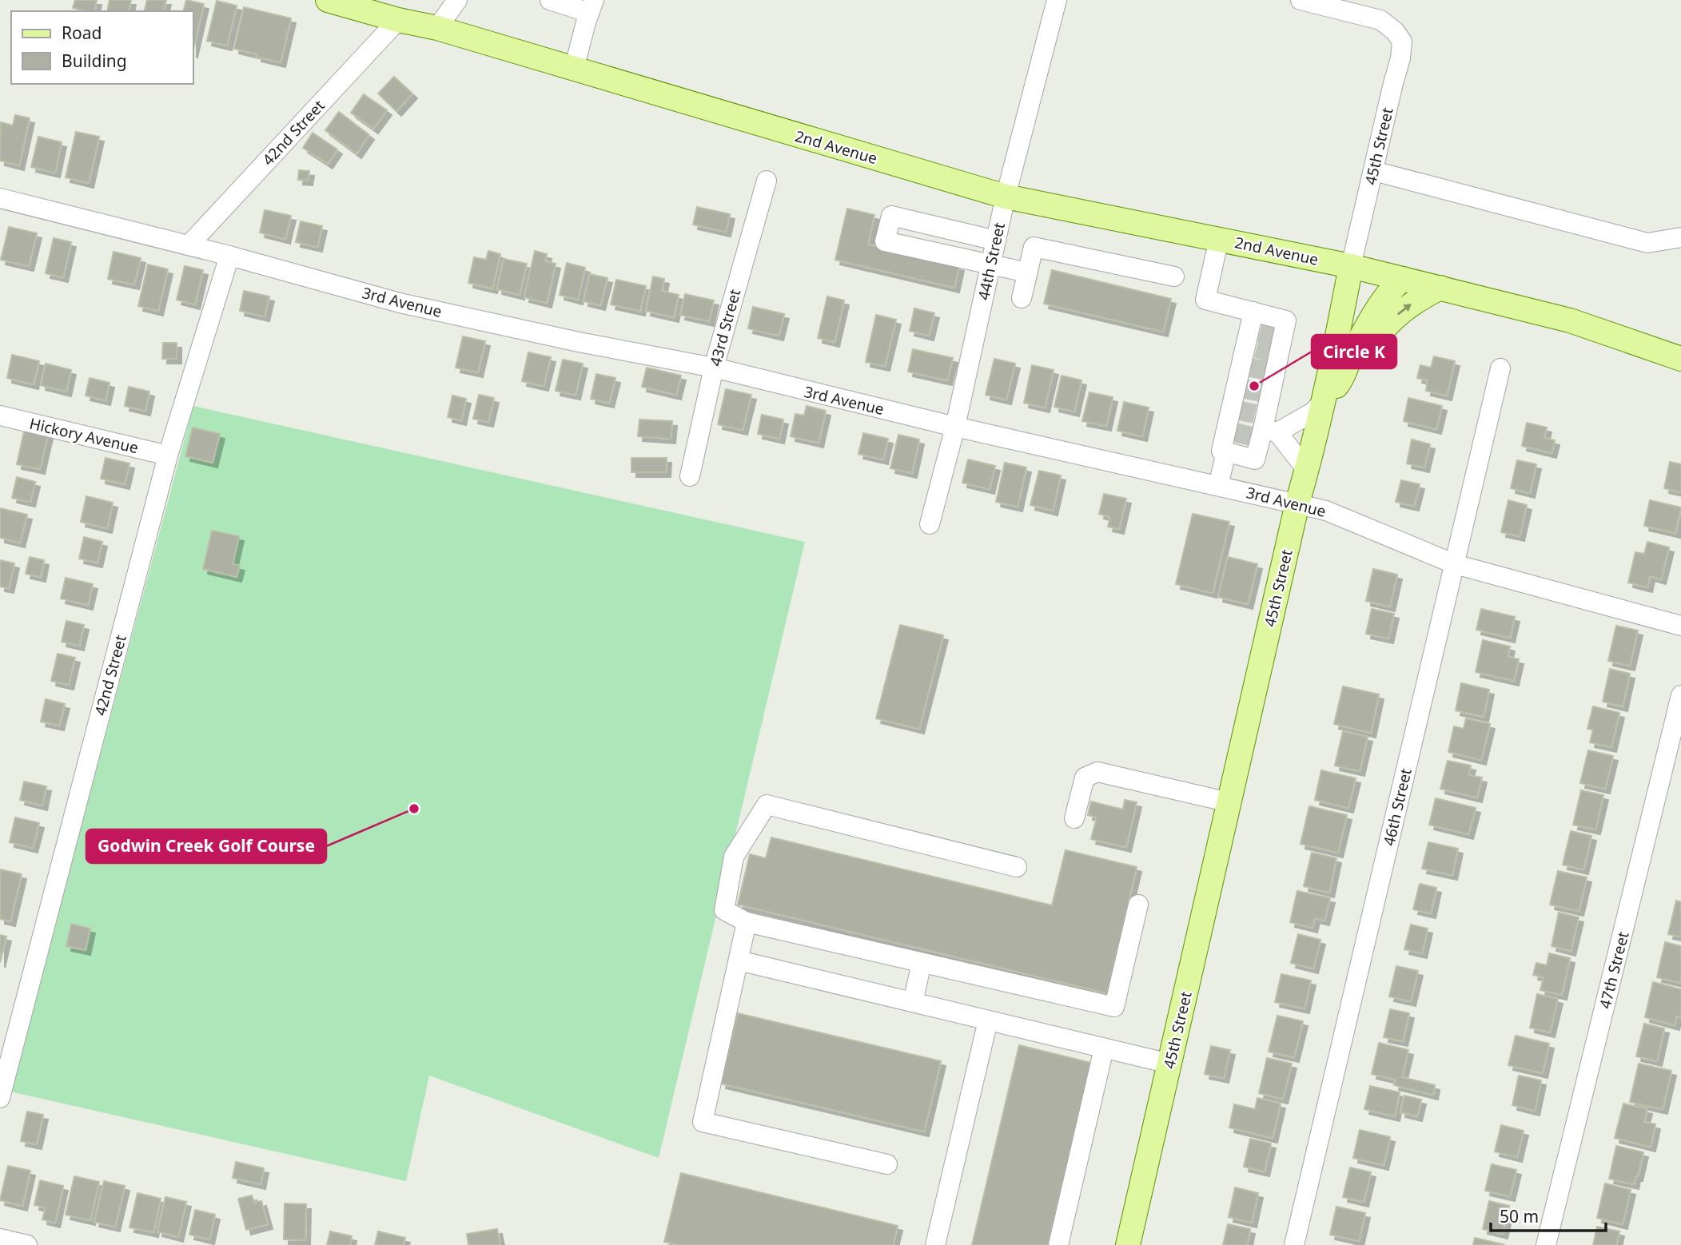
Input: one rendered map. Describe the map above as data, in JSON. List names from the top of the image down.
{
  "streets": {
    "main road": ["45th Street", "2nd Avenue"],
    "street": [
      "42nd Street",
      "44th Street",
      "3rd Avenue",
      "43rd Street",
      "Hickory Avenue",
      "46th Street",
      "47th Street"
    ]
  },
  "crossings": [
    ["42nd Street", "2nd Avenue"],
    ["42nd Street", "3rd Avenue"],
    ["42nd Street", "Hickory Avenue"],
    ["45th Street", "2nd Avenue"],
    ["45th Street", "3rd Avenue"],
    ["2nd Avenue", "44th Street"],
    ["44th Street", "3rd Avenue"],
    ["3rd Avenue", "43rd Street"],
    ["3rd Avenue", "46th Street"]
  ],
  "places": ["Circle K", "Godwin Creek Golf Course"],
  "legend": ["Road", "Building"],
  "scale_bar": "50 m"
}
